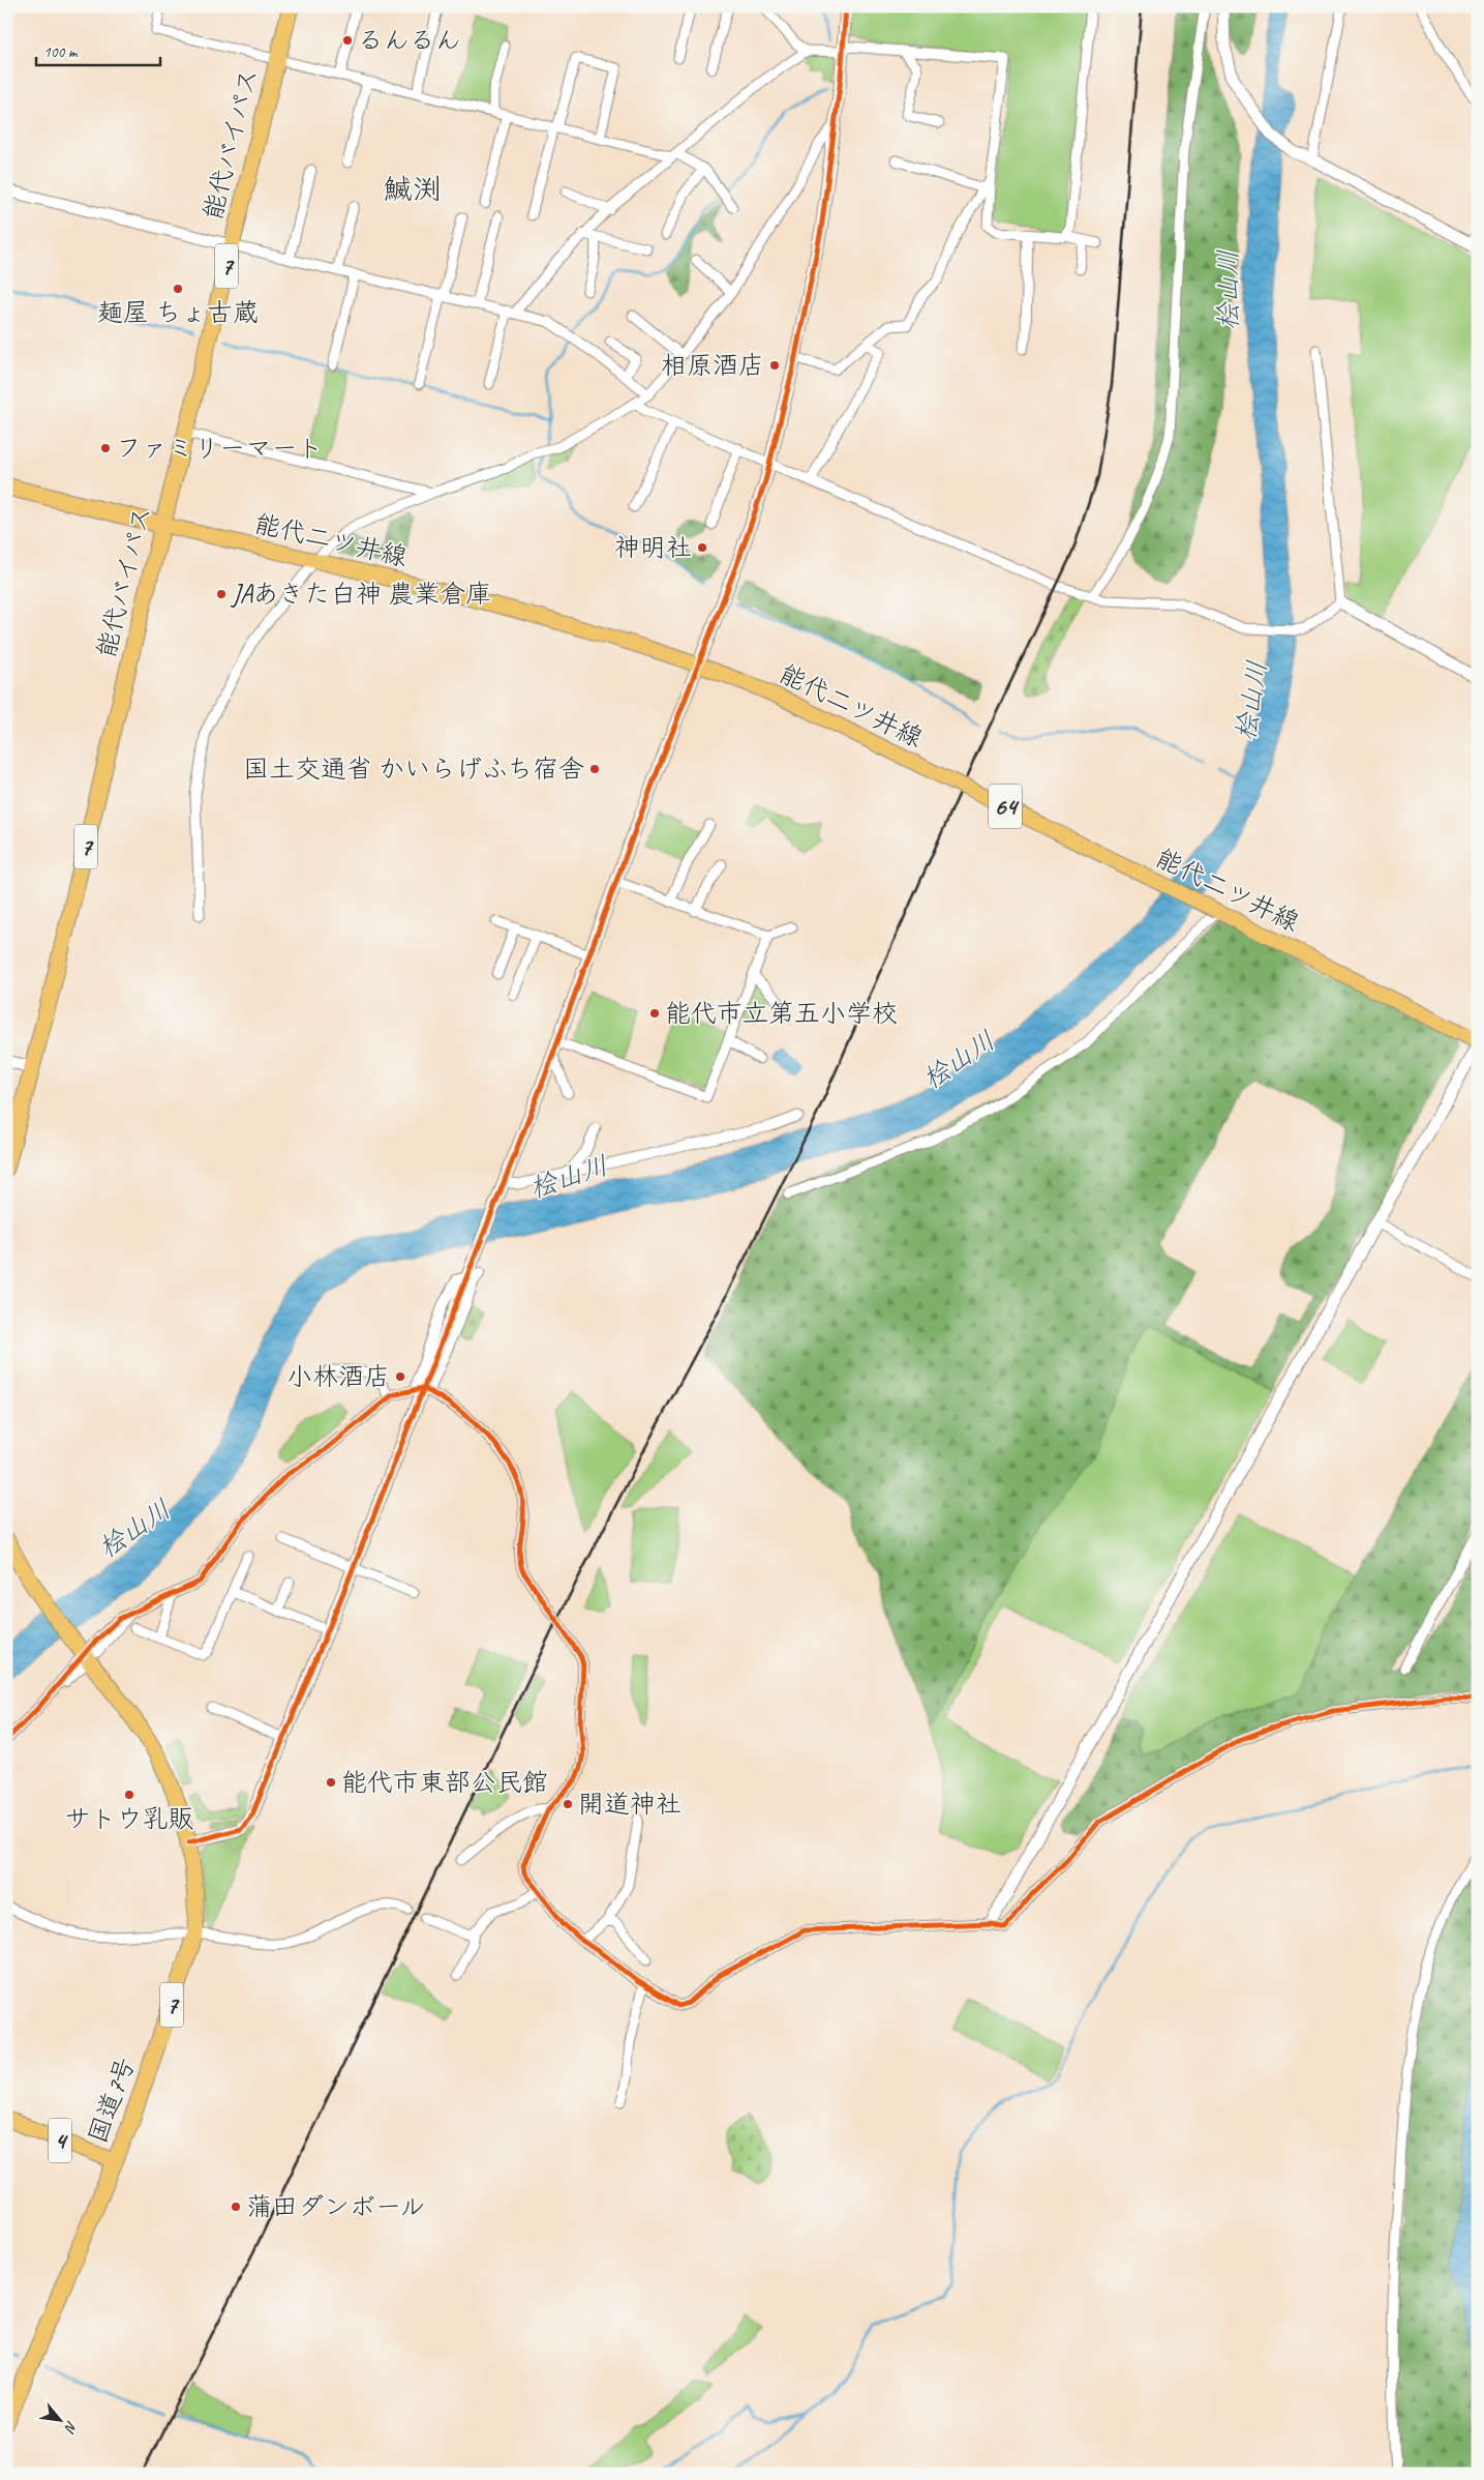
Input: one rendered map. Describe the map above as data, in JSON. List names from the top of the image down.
{
  "streets": {
    "highway": ["能代バイパス", "7", "国道7号"],
    "main road": ["能代二ツ井線", "64", "4"]
  },
  "crossings": [
    ["能代バイパス", "能代二ツ井線"],
    ["7", "国道7号"],
    ["国道7号", "4"]
  ],
  "districts": ["鰄渕"],
  "water": ["桧山川"],
  "places": [
    "るんるん",
    "麺屋 ちょ古蔵",
    "相原酒店",
    "ファミリーマート",
    "神明社",
    "JAあきた白神 農業倉庫",
    "国土交通省 かいらげふち宿舎",
    "能代市立第五小学校",
    "小林酒店",
    "能代市東部公民館",
    "サトウ乳販",
    "開道神社",
    "蒲田ダンボール"
  ],
  "scale_bar": "100 m",
  "north": "bottom right"
}
